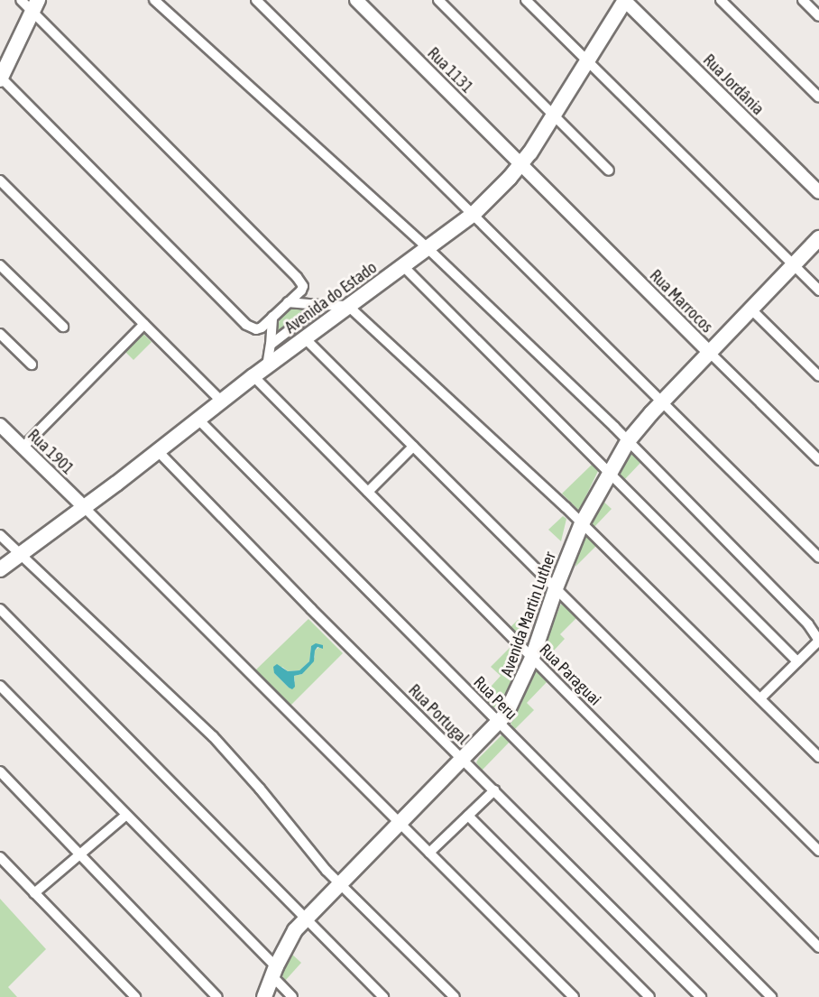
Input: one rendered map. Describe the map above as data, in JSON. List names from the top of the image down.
{
  "streets": {
    "main road": ["Avenida do Estado", "Avenida Martin Luther"],
    "street": [
      "Rua 1131",
      "Rua Jordânia",
      "Rua Marrocos",
      "Rua 1901",
      "Rua Paraguai",
      "Rua Peru",
      "Rua Portugal"
    ]
  },
  "crossings": [
    ["Rua 1131", "Avenida do Estado"],
    ["Rua 1131", "Rua Marrocos"],
    ["Rua Jordânia", "Avenida do Estado"],
    ["Avenida do Estado", "Rua Marrocos"],
    ["Avenida do Estado", "Rua 1901"],
    ["Avenida do Estado", "Rua Paraguai"],
    ["Avenida do Estado", "Rua Peru"],
    ["Avenida do Estado", "Rua Portugal"],
    ["Rua Marrocos", "Avenida Martin Luther"],
    ["Avenida Martin Luther", "Rua Paraguai"],
    ["Avenida Martin Luther", "Rua Peru"],
    ["Avenida Martin Luther", "Rua Portugal"]
  ]
}
